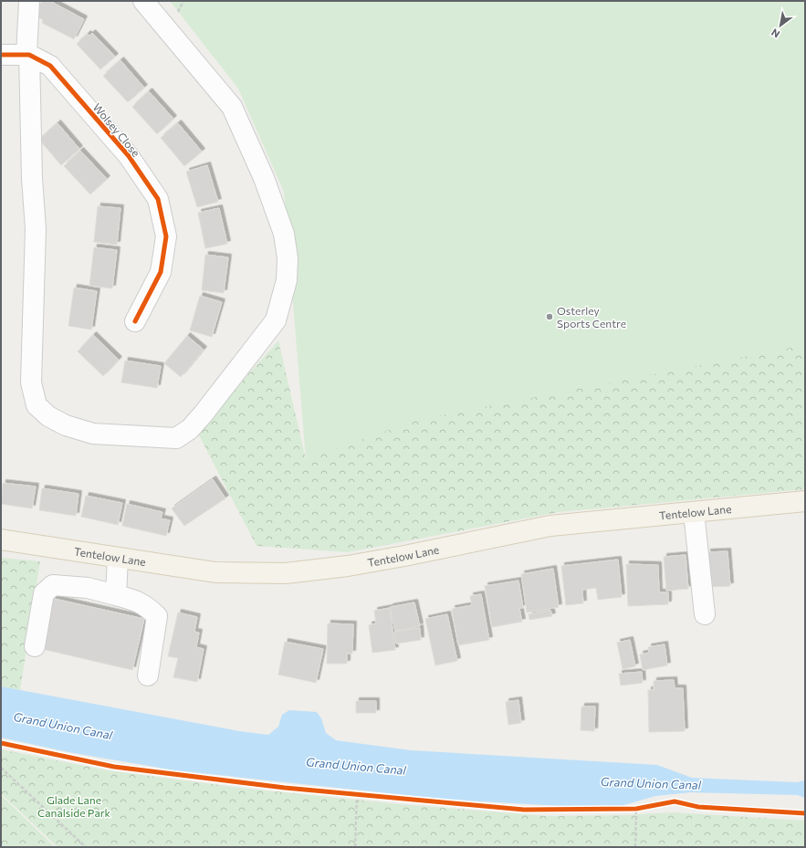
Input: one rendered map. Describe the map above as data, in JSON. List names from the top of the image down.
{
  "streets": {
    "main road": ["Tentelow Lane"],
    "street": ["Wolsey Close"]
  },
  "water": ["Grand Union Canal"],
  "parks": ["Glade Lane Canalside Park"],
  "places": ["Osterley Sports Centre"],
  "north": "bottom left"
}
